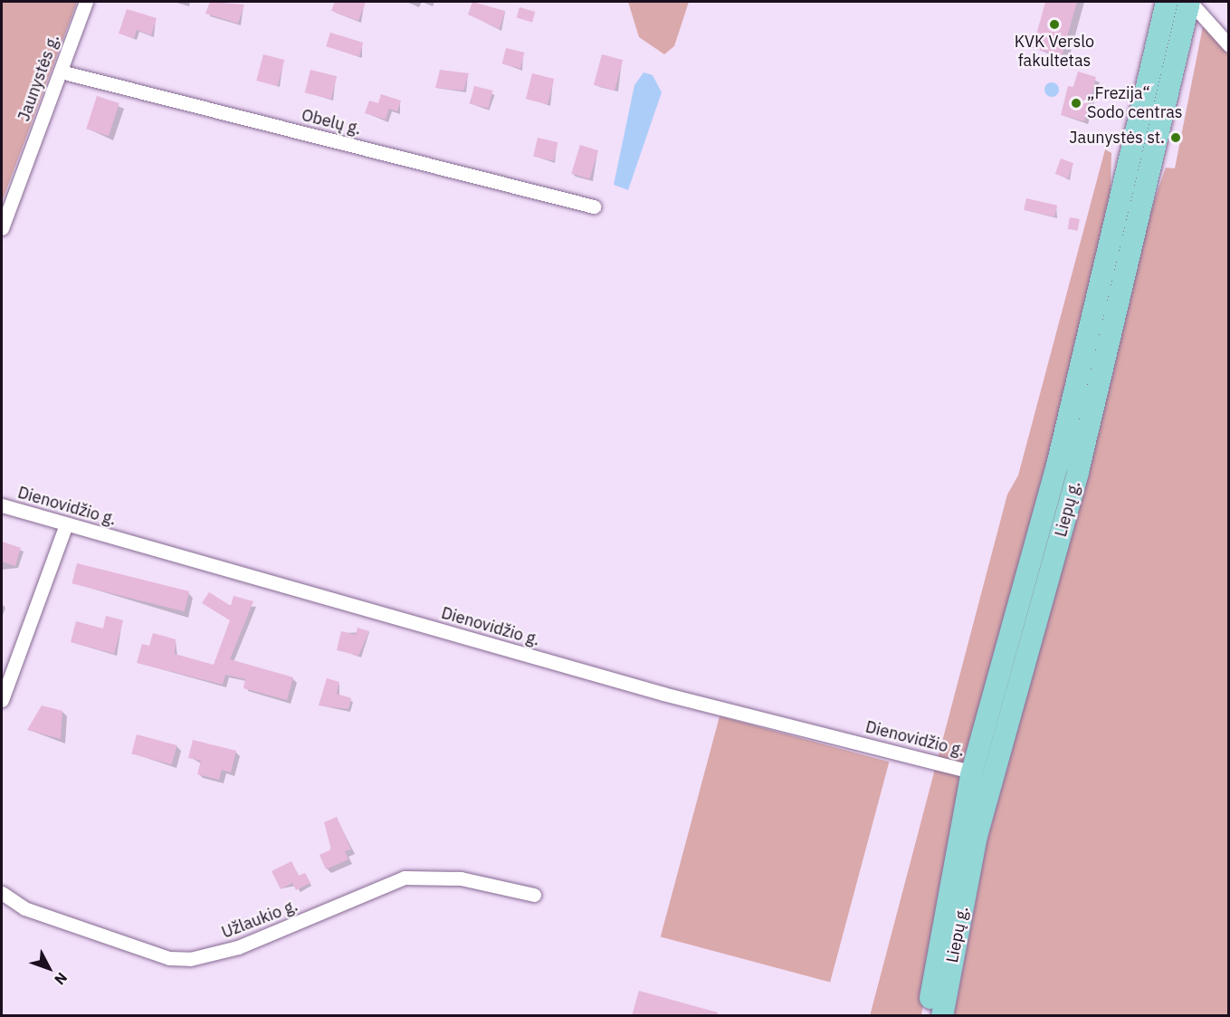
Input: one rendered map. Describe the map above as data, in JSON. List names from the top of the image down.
{
  "streets": {
    "main road": ["Liepų g."],
    "street": [
      "Jaunystės g.",
      "Obelų g.",
      "Dienovidžio g.",
      "Užlaukio g."
    ]
  },
  "crossings": [
    ["Jaunystės g.", "Obelų g."],
    ["Dienovidžio g.", "Liepų g."]
  ],
  "places": ["KVK Verslo fakultetas", "„Frezija“ Sodo centras", "Jaunystės st."],
  "north": "bottom right"
}
